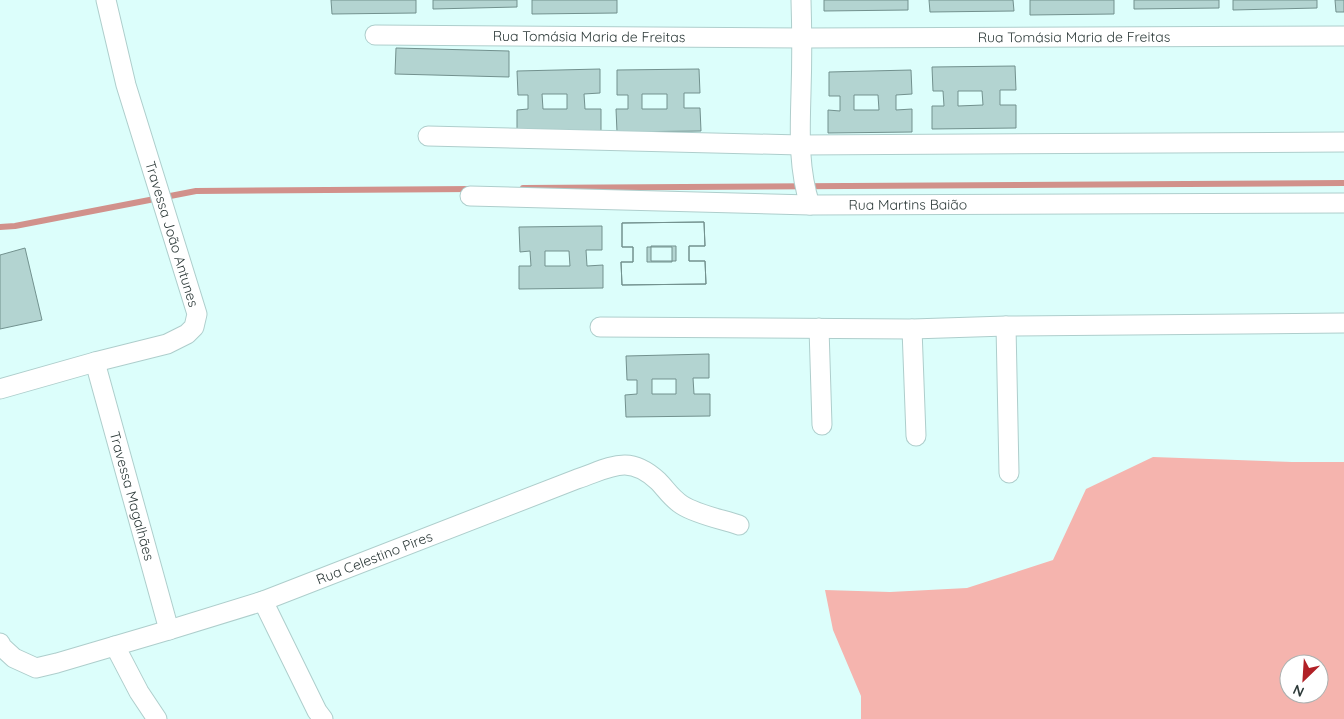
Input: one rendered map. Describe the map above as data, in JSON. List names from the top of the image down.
{
  "streets": {
    "street": [
      "Rua Tomásia Maria de Freitas",
      "Rua Martins Baião",
      "Travessa João Antunes",
      "Travessa Magalhães",
      "Rua Celestino Pires"
    ]
  },
  "crossings": [
    ["Travessa João Antunes", "Travessa Magalhães"],
    ["Travessa Magalhães", "Rua Celestino Pires"]
  ],
  "north": "bottom left"
}
